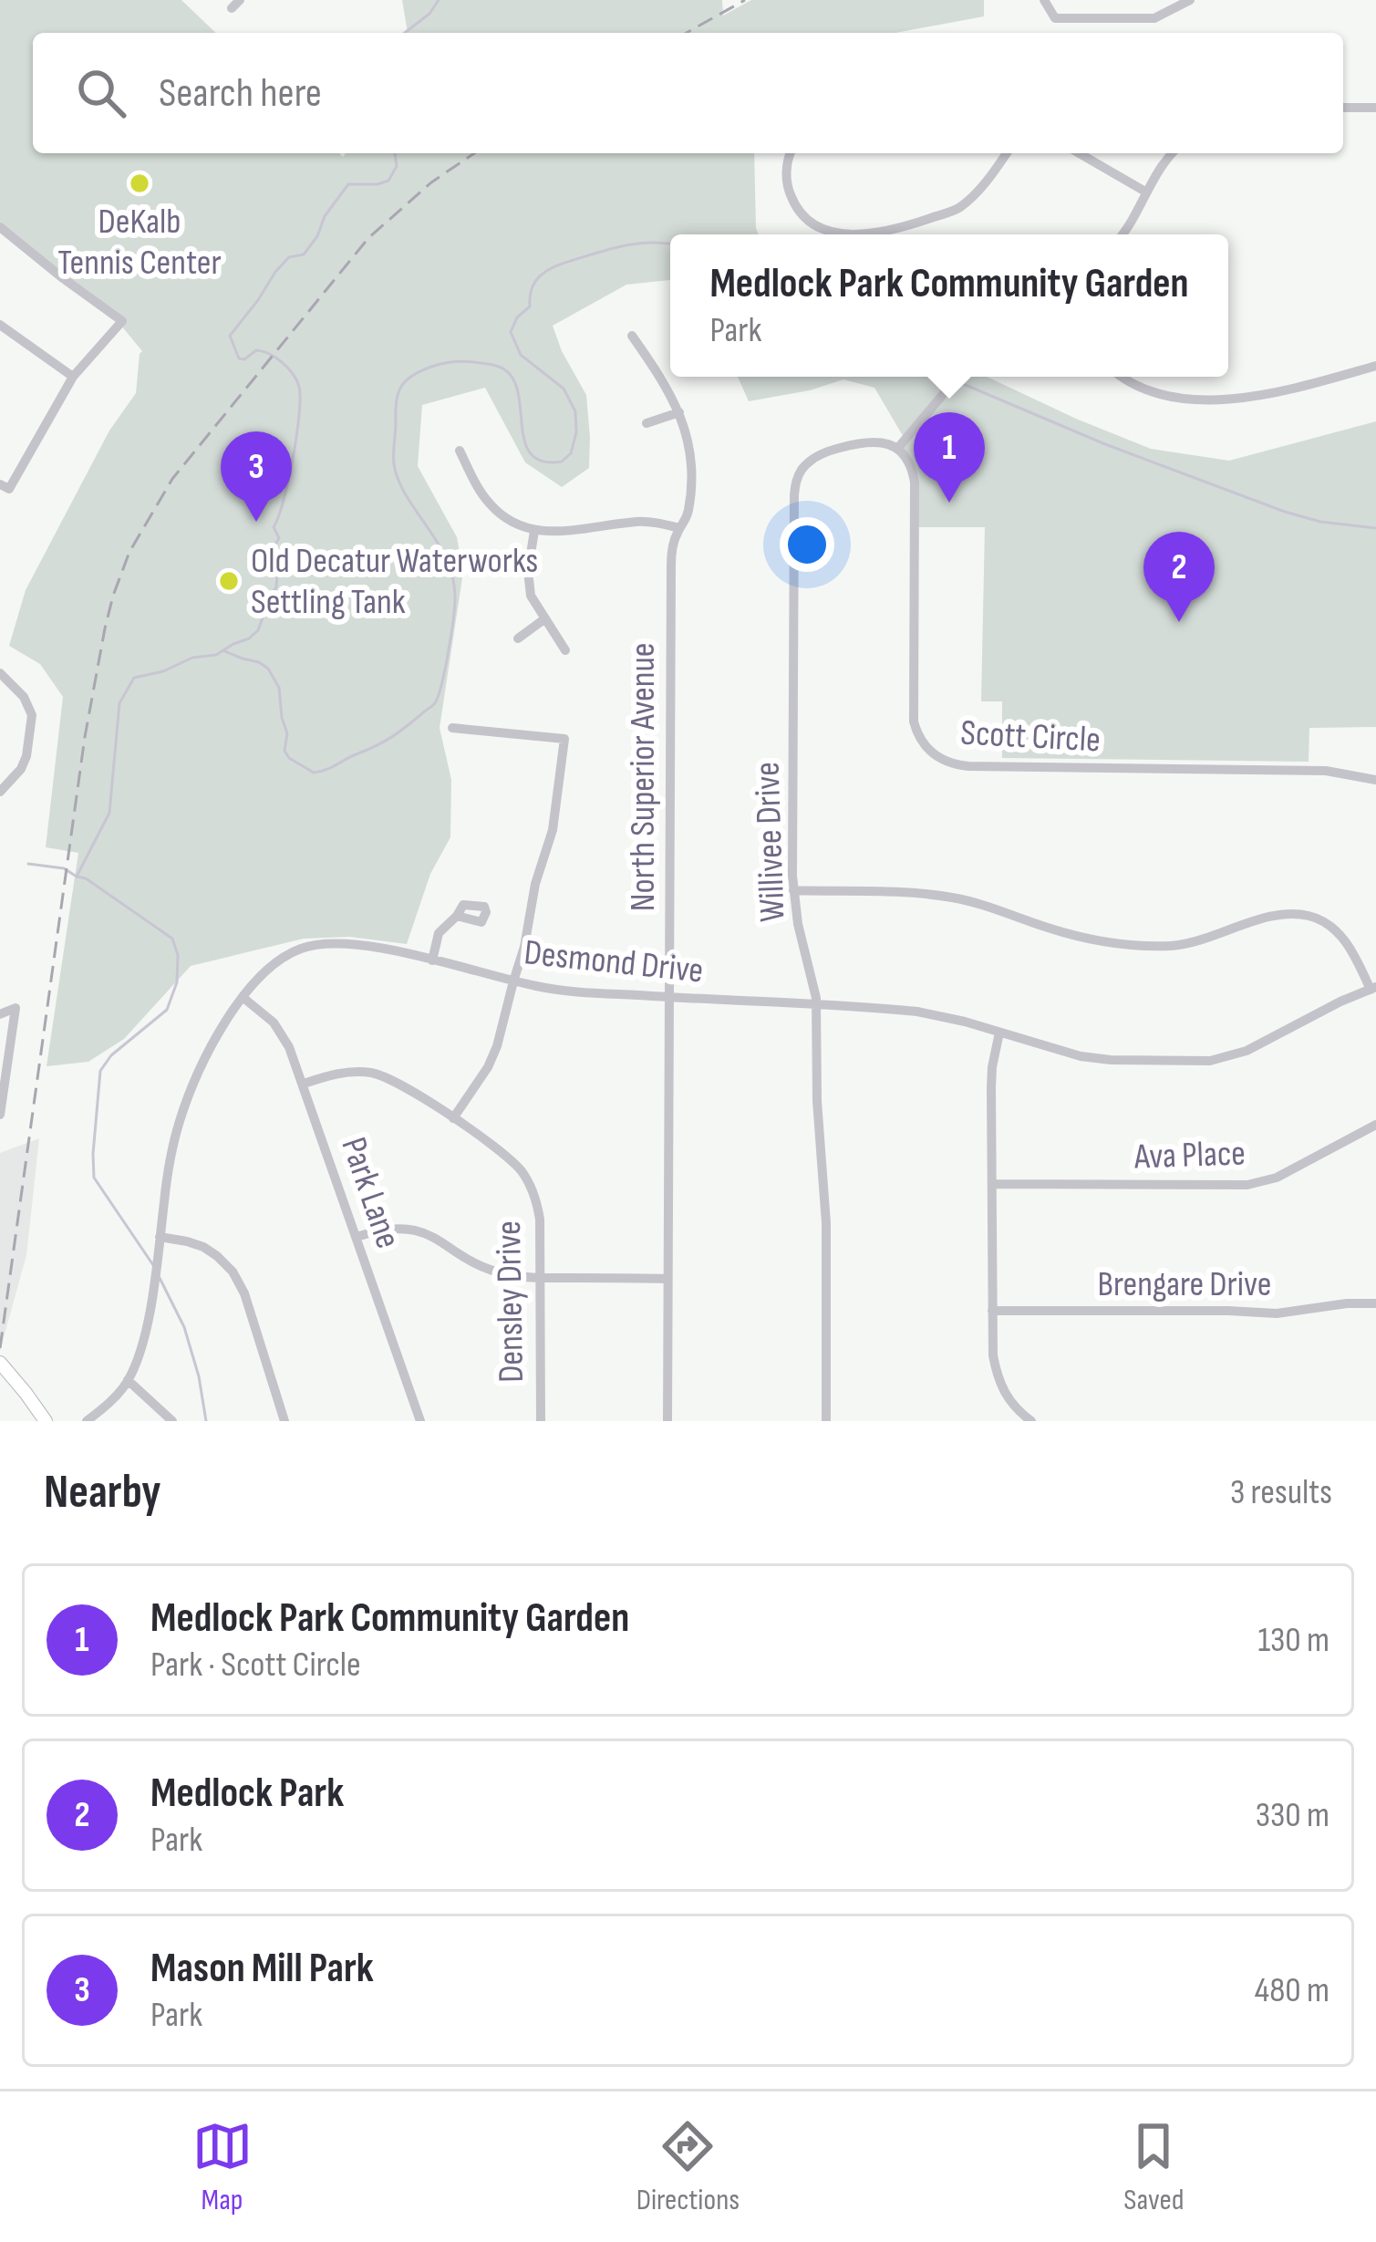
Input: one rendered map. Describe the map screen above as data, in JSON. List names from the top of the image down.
{
  "streets": {
    "street": [
      "Scott Circle",
      "North Superior Avenue",
      "Willivee Drive",
      "Desmond Drive",
      "Ava Place",
      "Park Lane",
      "Brengare Drive",
      "Densley Drive"
    ]
  },
  "crossings": [
    ["Scott Circle", "Willivee Drive"],
    ["North Superior Avenue", "Desmond Drive"],
    ["Willivee Drive", "Desmond Drive"],
    ["Desmond Drive", "Park Lane"],
    ["Park Lane", "Densley Drive"]
  ],
  "places": ["DeKalb Tennis Center", "Old Decatur Waterworks Settling Tank"],
  "page": {
    "search": "Search here",
    "popup": ["Medlock Park Community Garden", "Park"],
    "pins": ["1", "3", "2"],
    "heading": ["Nearby", "3 results"],
    "list": [
      {
        "mark": "1",
        "name": "Medlock Park Community Garden",
        "note": "Park · Scott Circle",
        "value": "130 m"
      },
      {
        "mark": "2",
        "name": "Medlock Park",
        "note": "Park",
        "value": "330 m"
      },
      {
        "mark": "3",
        "name": "Mason Mill Park",
        "note": "Park",
        "value": "480 m"
      }
    ],
    "nav": ["Map", "Directions", "Saved"]
  }
}
